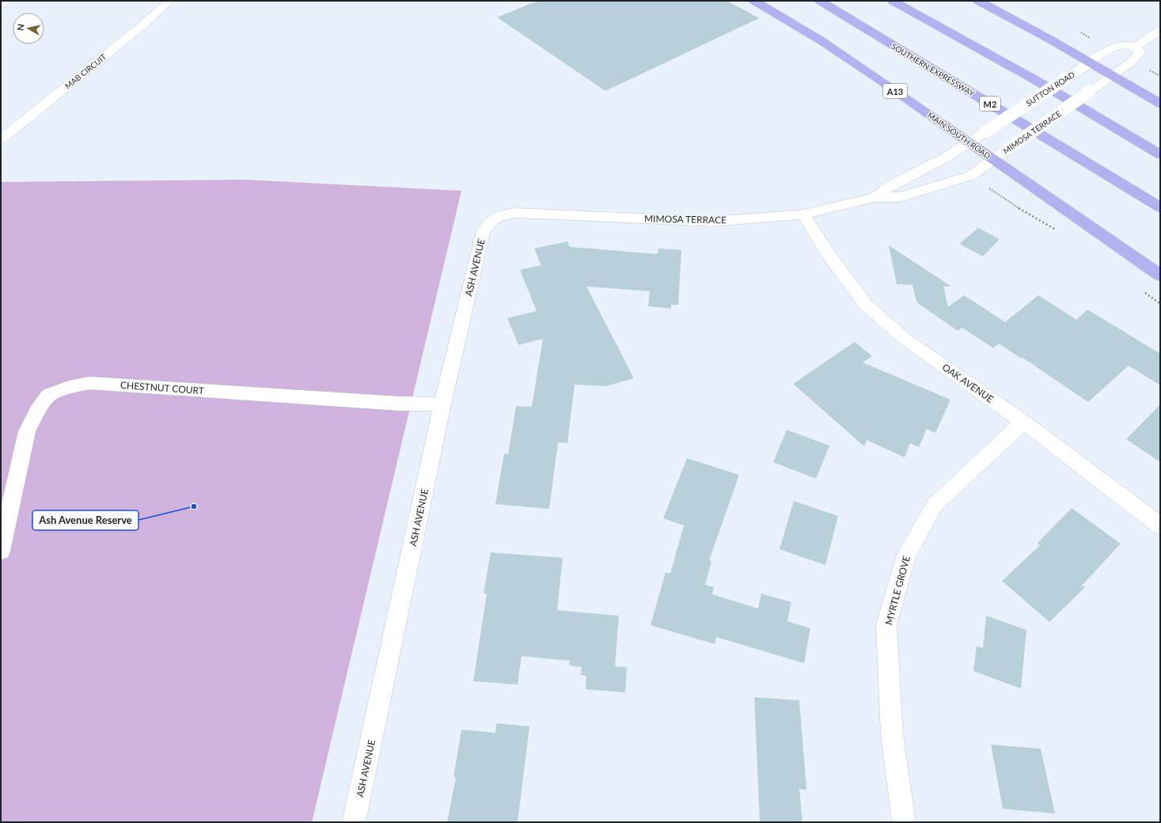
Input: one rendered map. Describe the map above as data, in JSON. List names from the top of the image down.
{
  "streets": {
    "highway": [
      "SOUTHERN EXPRESSWAY",
      "A13",
      "M2",
      "MAIN SOUTH ROAD"
    ],
    "street": [
      "MAB CIRCUIT",
      "SUTTON ROAD",
      "MIMOSA TERRACE",
      "ASH AVENUE",
      "OAK AVENUE",
      "CHESTNUT COURT",
      "MYRTLE GROVE"
    ]
  },
  "crossings": [
    ["SUTTON ROAD", "MIMOSA TERRACE"],
    ["SUTTON ROAD", "MAIN SOUTH ROAD"],
    ["MIMOSA TERRACE", "MAIN SOUTH ROAD"],
    ["MIMOSA TERRACE", "ASH AVENUE"],
    ["MIMOSA TERRACE", "OAK AVENUE"],
    ["ASH AVENUE", "CHESTNUT COURT"],
    ["OAK AVENUE", "MYRTLE GROVE"]
  ],
  "places": ["Ash Avenue Reserve"],
  "north": "left"
}
